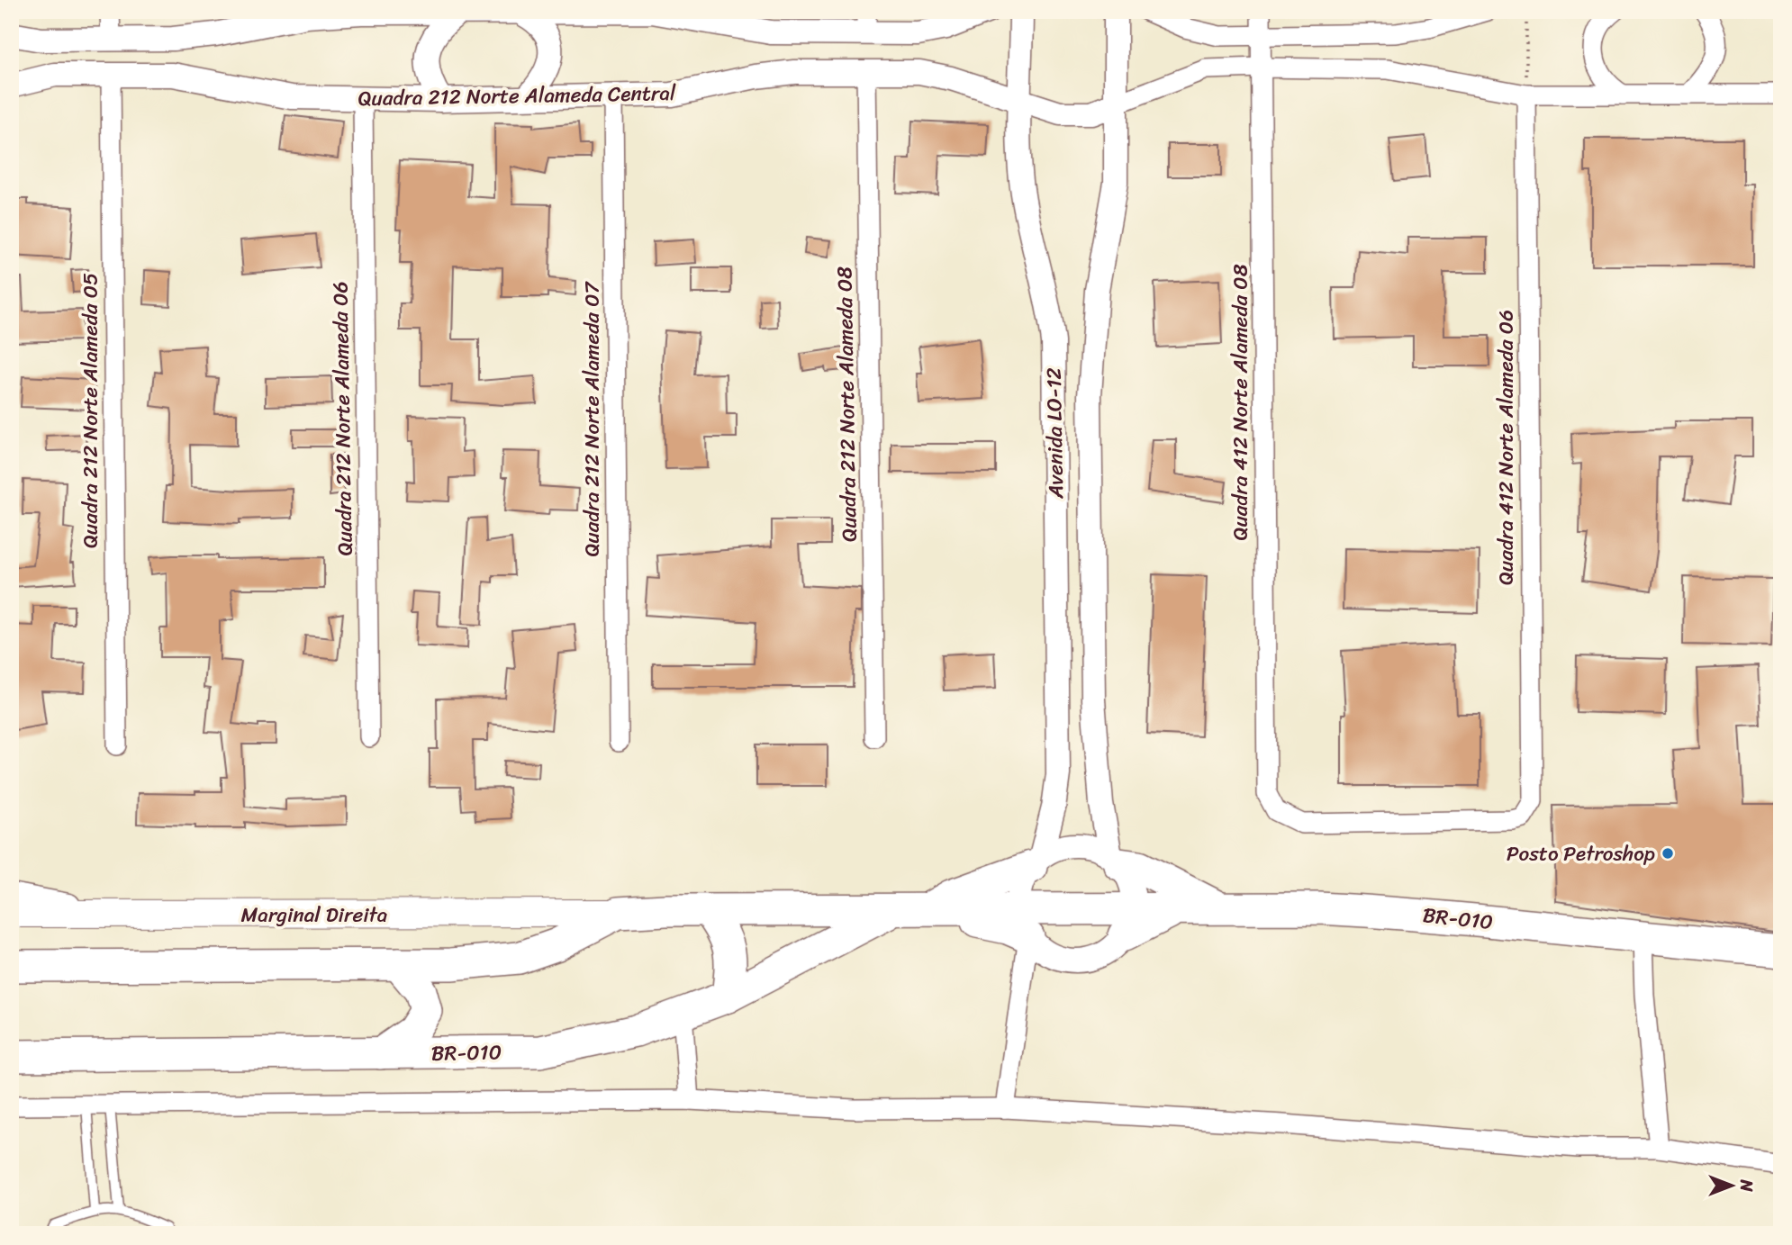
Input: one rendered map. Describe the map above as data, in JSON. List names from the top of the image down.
{
  "streets": {
    "highway": ["BR-010"],
    "main road": ["Marginal Direita"],
    "street": [
      "Quadra 212 Norte Alameda Central",
      "Quadra 412 Norte Alameda 08",
      "Quadra 212 Norte Alameda 08",
      "Quadra 212 Norte Alameda 05",
      "Quadra 212 Norte Alameda 06",
      "Quadra 212 Norte Alameda 07",
      "Avenida LO-12",
      "Quadra 412 Norte Alameda 06"
    ]
  },
  "crossings": [
    ["Quadra 212 Norte Alameda Central", "Quadra 212 Norte Alameda 08"],
    ["Quadra 212 Norte Alameda Central", "Quadra 212 Norte Alameda 05"],
    ["Quadra 212 Norte Alameda Central", "Quadra 212 Norte Alameda 06"],
    ["Quadra 212 Norte Alameda Central", "Quadra 212 Norte Alameda 07"],
    ["Quadra 212 Norte Alameda Central", "Avenida LO-12"],
    ["Quadra 412 Norte Alameda 08", "Quadra 412 Norte Alameda 06"],
    ["Avenida LO-12", "BR-010"]
  ],
  "places": ["Posto Petroshop"],
  "north": "right"
}
